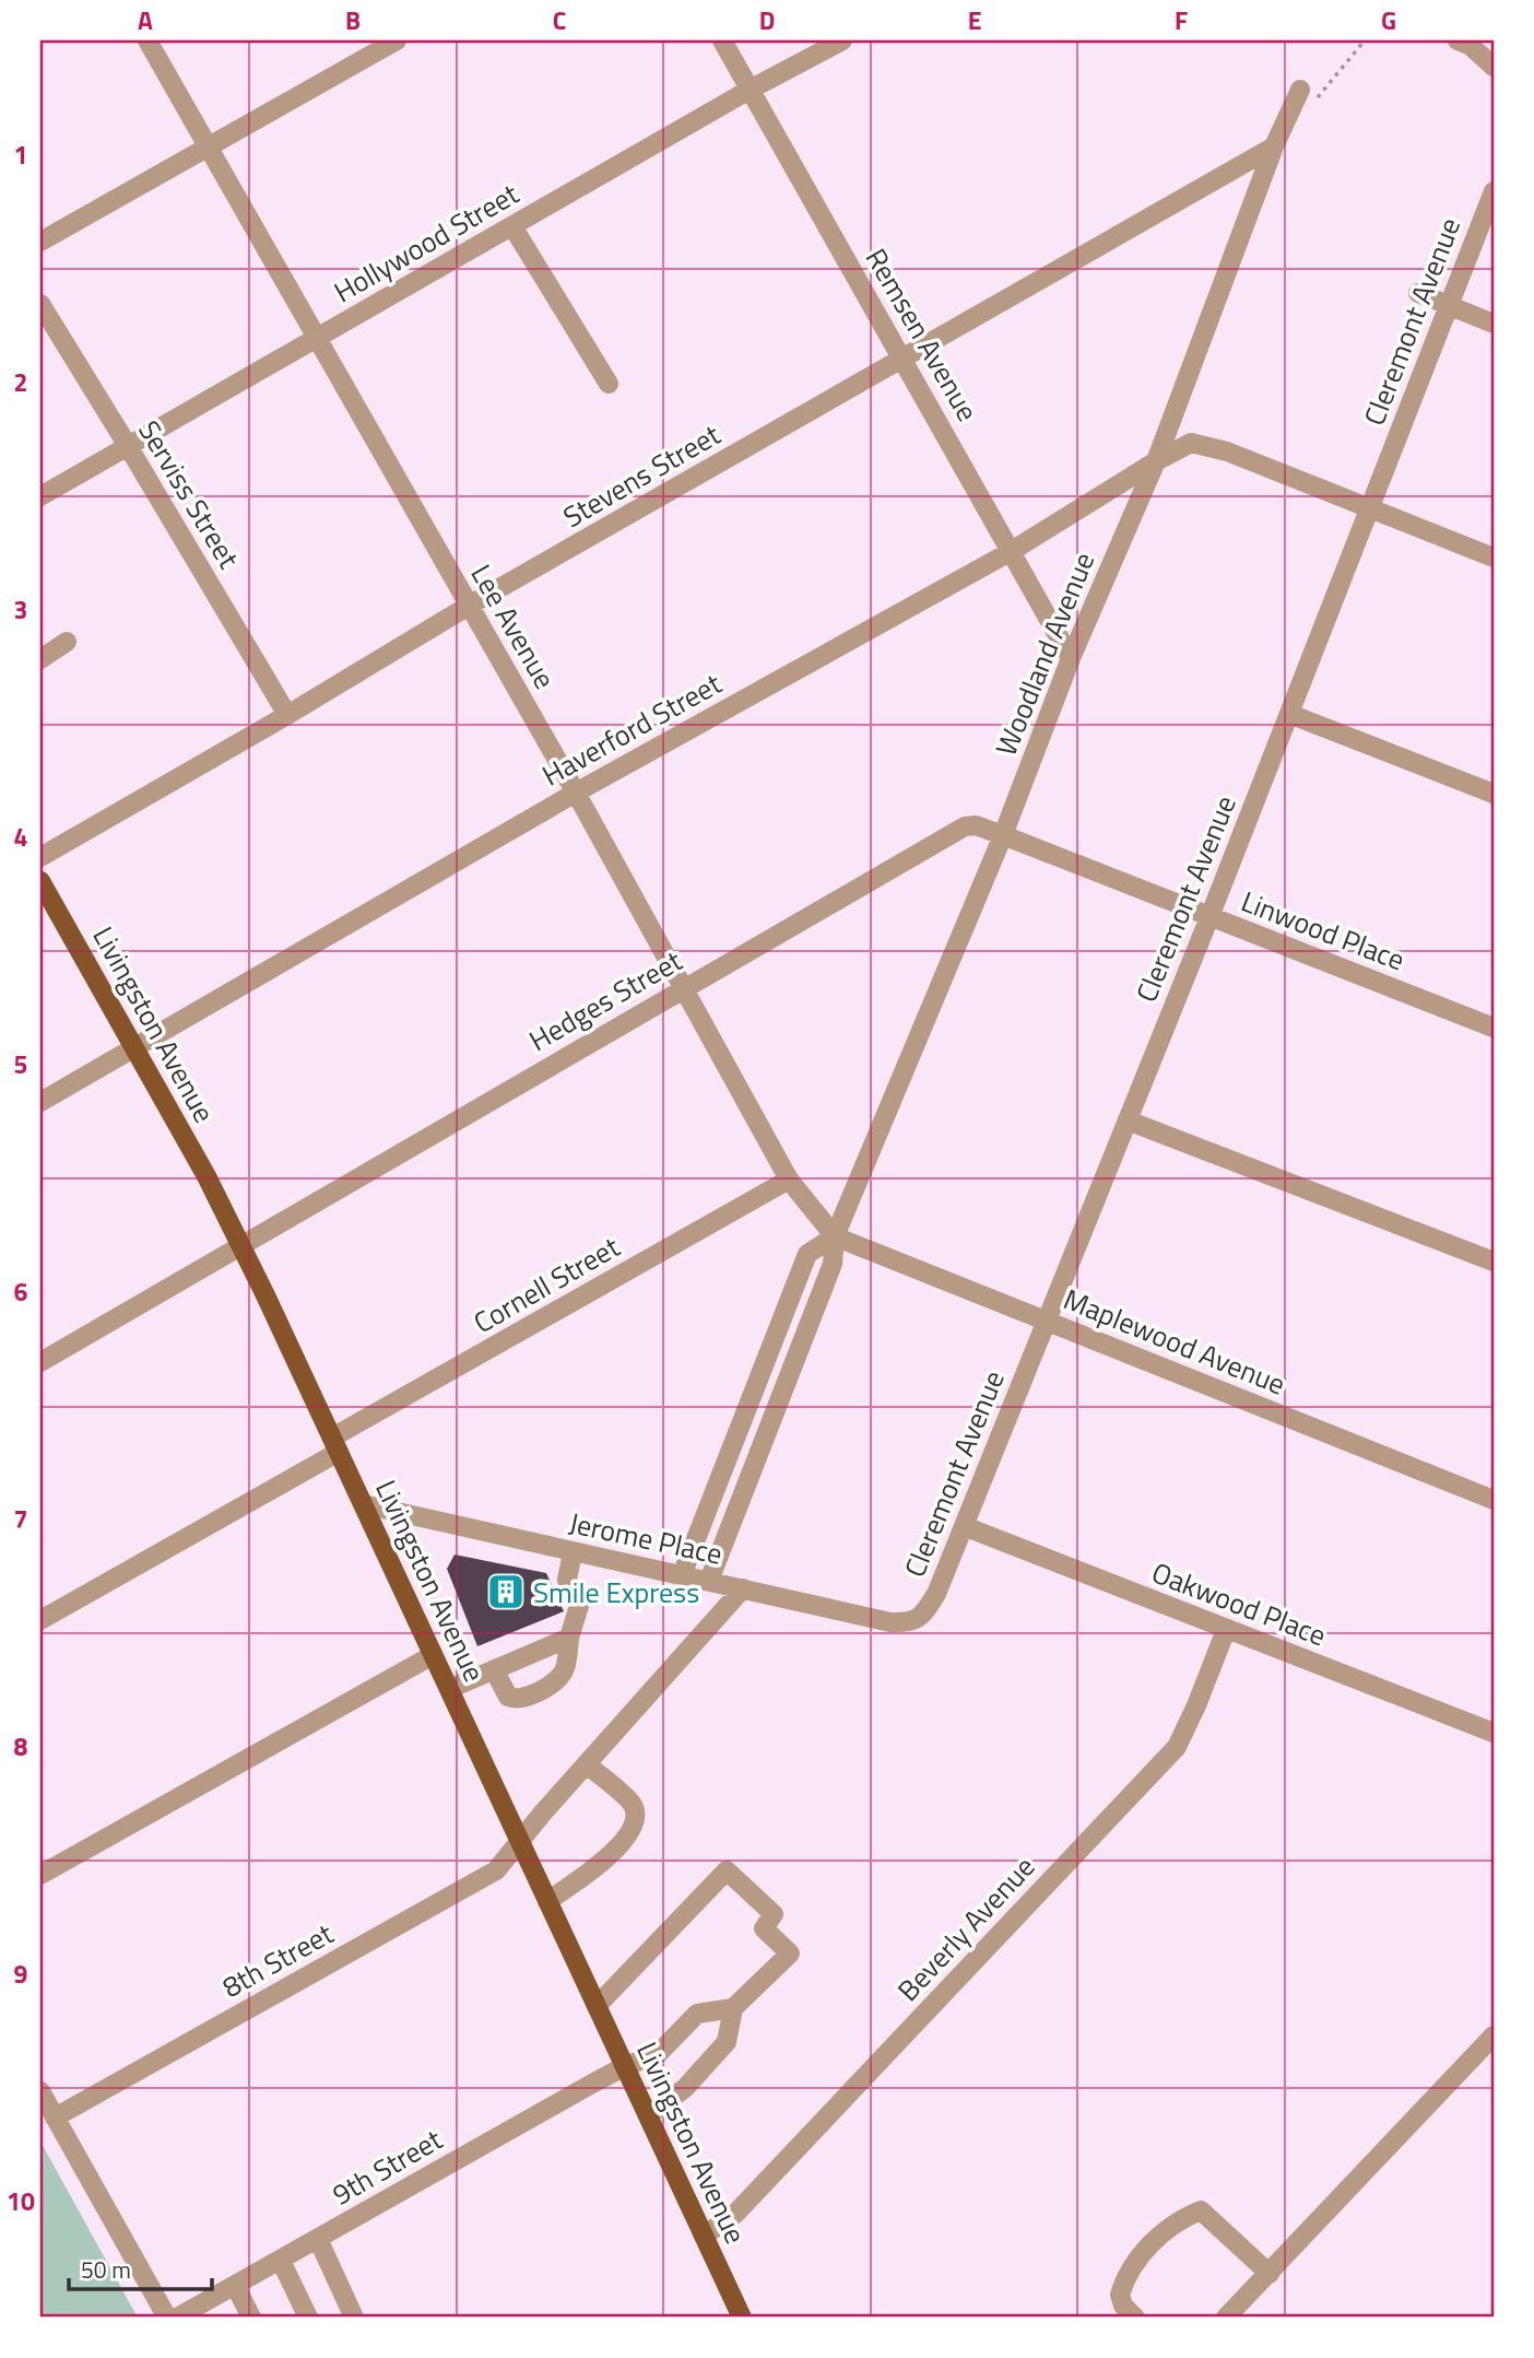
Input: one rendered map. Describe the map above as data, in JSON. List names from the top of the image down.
{
  "streets": {
    "main road": ["Livingston Avenue"],
    "street": [
      "Hollywood Street",
      "Cleremont Avenue",
      "Remsen Avenue",
      "Stevens Street",
      "Serviss Street",
      "Lee Avenue",
      "Woodland Avenue",
      "Haverford Street",
      "Linwood Place",
      "Hedges Street",
      "Cornell Street",
      "Maplewood Avenue",
      "Jerome Place",
      "Oakwood Place",
      "Beverly Avenue",
      "8th Street",
      "9th Street"
    ]
  },
  "crossings": [
    ["Hollywood Street", "Remsen Avenue"],
    ["Hollywood Street", "Serviss Street"],
    ["Hollywood Street", "Lee Avenue"],
    ["Cleremont Avenue", "Haverford Street"],
    ["Cleremont Avenue", "Linwood Place"],
    ["Cleremont Avenue", "Maplewood Avenue"],
    ["Cleremont Avenue", "Jerome Place"],
    ["Cleremont Avenue", "Oakwood Place"],
    ["Remsen Avenue", "Stevens Street"],
    ["Remsen Avenue", "Woodland Avenue"],
    ["Remsen Avenue", "Haverford Street"],
    ["Stevens Street", "Serviss Street"],
    ["Stevens Street", "Lee Avenue"],
    ["Stevens Street", "Woodland Avenue"],
    ["Lee Avenue", "Woodland Avenue"],
    ["Lee Avenue", "Haverford Street"],
    ["Lee Avenue", "Hedges Street"],
    ["Lee Avenue", "Cornell Street"],
    ["Lee Avenue", "Maplewood Avenue"],
    ["Woodland Avenue", "Haverford Street"],
    ["Woodland Avenue", "Linwood Place"],
    ["Woodland Avenue", "Hedges Street"],
    ["Woodland Avenue", "Maplewood Avenue"],
    ["Woodland Avenue", "Jerome Place"],
    ["Haverford Street", "Livingston Avenue"],
    ["Linwood Place", "Hedges Street"],
    ["Hedges Street", "Livingston Avenue"],
    ["Livingston Avenue", "Cornell Street"],
    ["Livingston Avenue", "Jerome Place"],
    ["Livingston Avenue", "Beverly Avenue"],
    ["Livingston Avenue", "8th Street"],
    ["Livingston Avenue", "9th Street"],
    ["Jerome Place", "8th Street"],
    ["Oakwood Place", "Beverly Avenue"]
  ],
  "places": {
    "building": ["Smile Express"]
  },
  "scale_bar": "50 m",
  "grid": {
    "columns": [
      "A",
      "B",
      "C",
      "D",
      "E",
      "F",
      "G"
    ],
    "rows": [
      "1",
      "2",
      "3",
      "4",
      "5",
      "6",
      "7",
      "8",
      "9",
      "10"
    ]
  }
}
